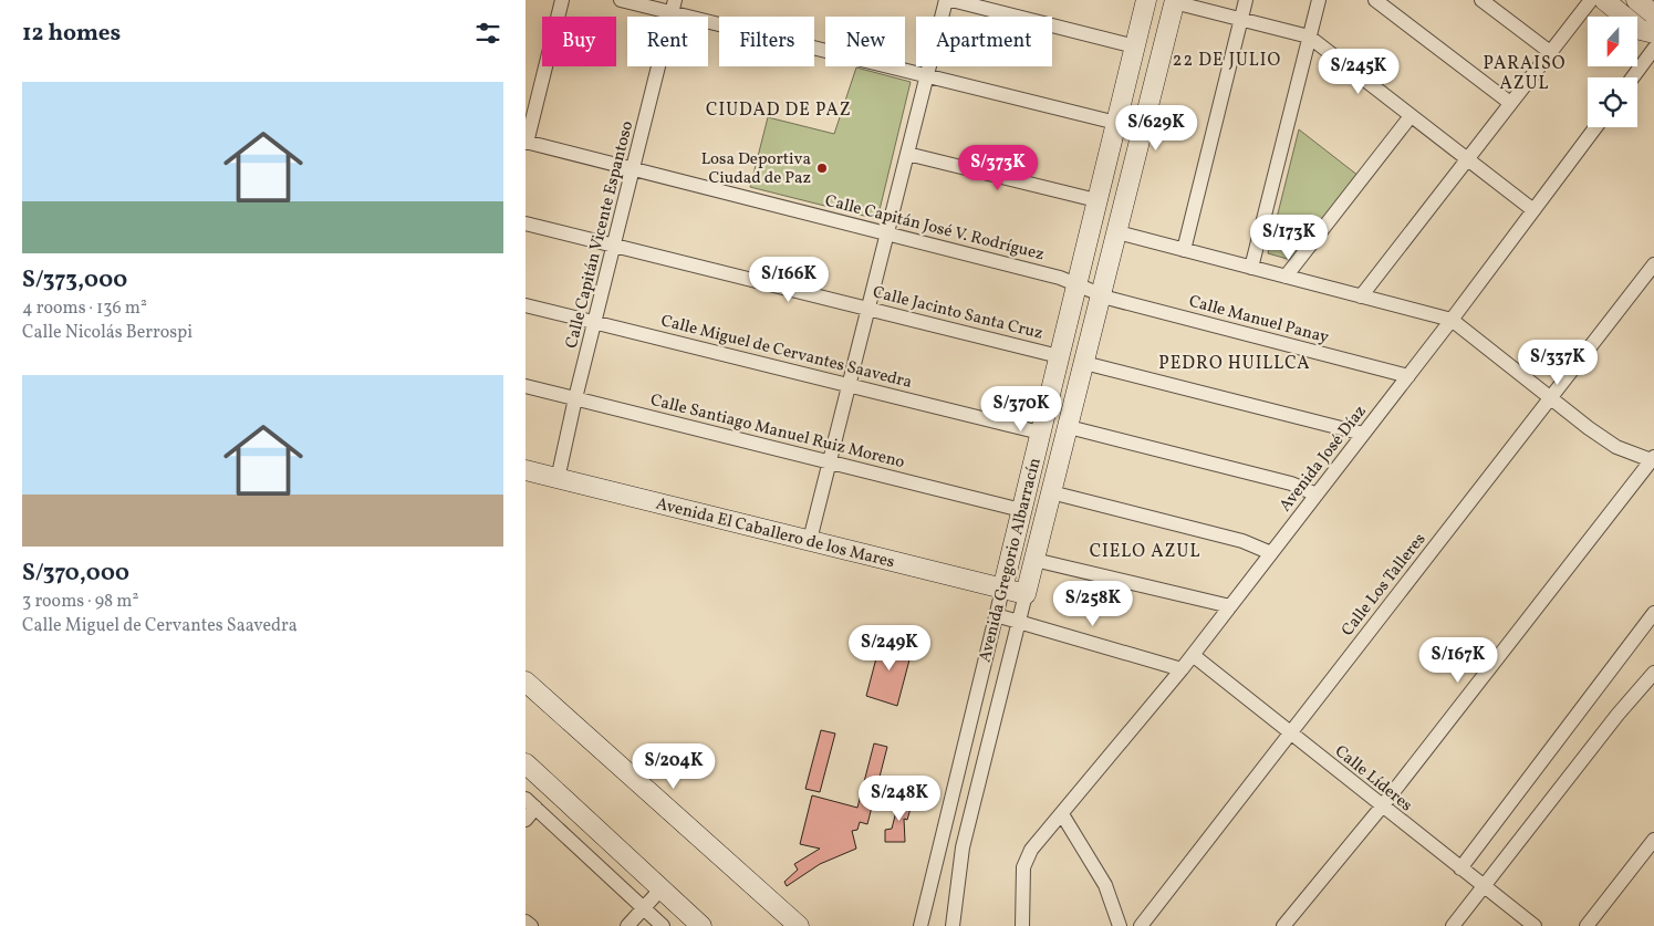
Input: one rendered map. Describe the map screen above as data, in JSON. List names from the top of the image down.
{
  "streets": {
    "street": [
      "Calle Capitán José V. Rodríguez",
      "Calle Capitán Vicente Espantoso",
      "Calle Jacinto Santa Cruz",
      "Calle Manuel Panay",
      "Calle Miguel de Cervantes Saavedra",
      "Calle Santiago Manuel Ruiz Moreno",
      "Avenida José Díaz",
      "Avenida El Caballero de los Mares",
      "Avenida Gregorio Albarracín",
      "Calle Los Talleres",
      "Calle Líderes"
    ]
  },
  "crossings": [
    ["Calle Capitán José V. Rodríguez", "Calle Capitán Vicente Espantoso"],
    ["Calle Capitán José V. Rodríguez", "Calle Manuel Panay"],
    ["Calle Capitán José V. Rodríguez", "Avenida Gregorio Albarracín"],
    ["Calle Capitán Vicente Espantoso", "Calle Jacinto Santa Cruz"],
    ["Calle Capitán Vicente Espantoso", "Calle Miguel de Cervantes Saavedra"],
    ["Calle Capitán Vicente Espantoso", "Calle Santiago Manuel Ruiz Moreno"],
    ["Calle Capitán Vicente Espantoso", "Avenida El Caballero de los Mares"],
    ["Calle Jacinto Santa Cruz", "Avenida Gregorio Albarracín"],
    ["Calle Manuel Panay", "Avenida José Díaz"],
    ["Calle Manuel Panay", "Avenida Gregorio Albarracín"],
    ["Calle Miguel de Cervantes Saavedra", "Avenida Gregorio Albarracín"],
    ["Calle Santiago Manuel Ruiz Moreno", "Avenida Gregorio Albarracín"],
    ["Avenida José Díaz", "Calle Líderes"],
    ["Avenida El Caballero de los Mares", "Avenida Gregorio Albarracín"],
    ["Calle Los Talleres", "Calle Líderes"]
  ],
  "districts": [
    "22 DE JULIO",
    "PARAISO AZUL",
    "CIUDAD DE PAZ",
    "PEDRO HUILLCA",
    "CIELO AZUL"
  ],
  "places": ["Losa Deportiva Ciudad de Paz"],
  "north": "bottom",
  "page": {
    "heading": "12 homes",
    "chip": [
      "Buy",
      "Rent",
      "Filters",
      "New",
      "Apartment"
    ],
    "price": [
      "S/245K",
      "S/629K",
      "S/373K",
      "S/173K",
      "S/166K",
      "S/337K",
      "S/370K",
      "S/258K",
      "S/249K",
      "S/167K",
      "S/204K",
      "S/248K"
    ],
    "list": [
      {
        "name": "S/373,000",
        "note": "4 rooms · 136 m² · Calle Nicolás Berrospi"
      },
      {
        "name": "S/370,000",
        "note": "3 rooms · 98 m² · Calle Miguel de Cervantes Saavedra"
      }
    ]
  }
}
